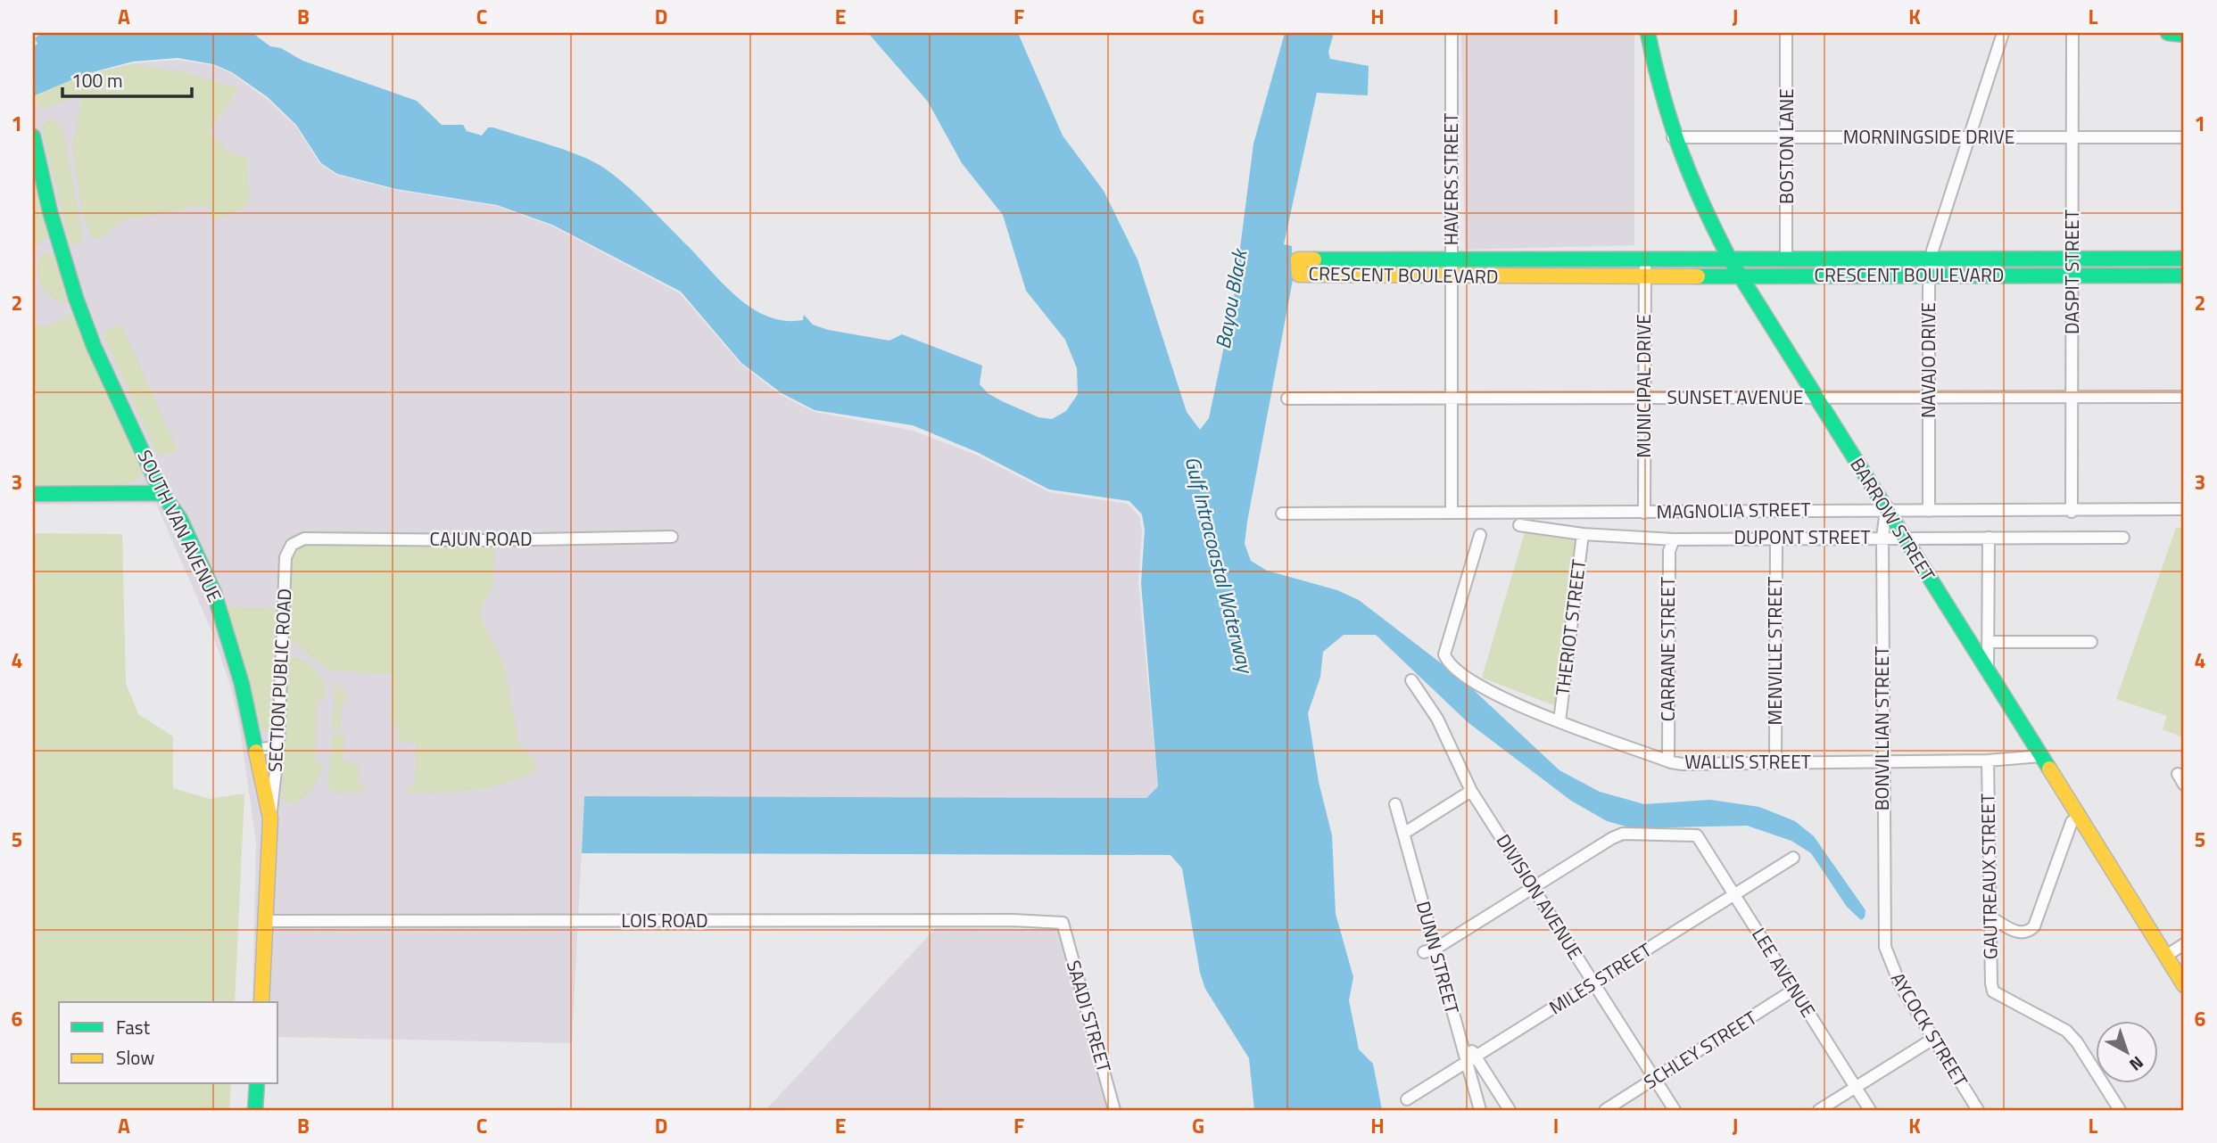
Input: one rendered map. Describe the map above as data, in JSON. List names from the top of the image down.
{
  "streets": {
    "main road": ["CRESCENT BOULEVARD", "BARROW STREET", "SOUTH VAN AVENUE"],
    "street": [
      "MORNINGSIDE DRIVE",
      "BOSTON LANE",
      "HAVERS STREET",
      "DASPIT STREET",
      "NAVAJO DRIVE",
      "MUNICIPAL DRIVE",
      "SUNSET AVENUE",
      "MAGNOLIA STREET",
      "DUPONT STREET",
      "CAJUN ROAD",
      "THERIOT STREET",
      "CARRANE STREET",
      "MENVILLE STREET",
      "SECTION PUBLIC ROAD",
      "BONVILLIAN STREET",
      "WALLIS STREET",
      "GAUTREAUX STREET",
      "DIVISION AVENUE",
      "LOIS ROAD",
      "DUNN STREET",
      "LEE AVENUE",
      "MILES STREET",
      "SAADI STREET",
      "AYCOCK STREET",
      "SCHLEY STREET"
    ]
  },
  "crossings": [
    ["MORNINGSIDE DRIVE", "BOSTON LANE"],
    ["MORNINGSIDE DRIVE", "DASPIT STREET"],
    ["MORNINGSIDE DRIVE", "NAVAJO DRIVE"],
    ["MORNINGSIDE DRIVE", "BARROW STREET"],
    ["BOSTON LANE", "CRESCENT BOULEVARD"],
    ["HAVERS STREET", "CRESCENT BOULEVARD"],
    ["HAVERS STREET", "SUNSET AVENUE"],
    ["HAVERS STREET", "MAGNOLIA STREET"],
    ["DASPIT STREET", "CRESCENT BOULEVARD"],
    ["DASPIT STREET", "SUNSET AVENUE"],
    ["DASPIT STREET", "MAGNOLIA STREET"],
    ["CRESCENT BOULEVARD", "NAVAJO DRIVE"],
    ["CRESCENT BOULEVARD", "MUNICIPAL DRIVE"],
    ["CRESCENT BOULEVARD", "BARROW STREET"],
    ["NAVAJO DRIVE", "SUNSET AVENUE"],
    ["NAVAJO DRIVE", "MAGNOLIA STREET"],
    ["MUNICIPAL DRIVE", "SUNSET AVENUE"],
    ["MUNICIPAL DRIVE", "MAGNOLIA STREET"],
    ["SUNSET AVENUE", "BARROW STREET"],
    ["MAGNOLIA STREET", "BARROW STREET"],
    ["MAGNOLIA STREET", "BONVILLIAN STREET"],
    ["BARROW STREET", "DUPONT STREET"],
    ["BARROW STREET", "BONVILLIAN STREET"],
    ["BARROW STREET", "WALLIS STREET"],
    ["SOUTH VAN AVENUE", "SECTION PUBLIC ROAD"],
    ["SOUTH VAN AVENUE", "LOIS ROAD"],
    ["DUPONT STREET", "THERIOT STREET"],
    ["DUPONT STREET", "CARRANE STREET"],
    ["DUPONT STREET", "MENVILLE STREET"],
    ["DUPONT STREET", "BONVILLIAN STREET"],
    ["CAJUN ROAD", "SECTION PUBLIC ROAD"],
    ["THERIOT STREET", "WALLIS STREET"],
    ["CARRANE STREET", "WALLIS STREET"],
    ["MENVILLE STREET", "WALLIS STREET"],
    ["BONVILLIAN STREET", "WALLIS STREET"],
    ["BONVILLIAN STREET", "AYCOCK STREET"],
    ["WALLIS STREET", "GAUTREAUX STREET"],
    ["DIVISION AVENUE", "LEE AVENUE"],
    ["DIVISION AVENUE", "MILES STREET"],
    ["DIVISION AVENUE", "SCHLEY STREET"],
    ["LOIS ROAD", "SAADI STREET"],
    ["DUNN STREET", "MILES STREET"],
    ["LEE AVENUE", "MILES STREET"],
    ["LEE AVENUE", "SCHLEY STREET"]
  ],
  "water": ["Bayou Black", "Gulf Intracoastal Waterway"],
  "legend": ["Fast", "Slow"],
  "scale_bar": "100 m",
  "north": "bottom right",
  "grid": {
    "columns": [
      "A",
      "B",
      "C",
      "D",
      "E",
      "F",
      "G",
      "H",
      "I",
      "J",
      "K",
      "L"
    ],
    "rows": [
      "1",
      "2",
      "3",
      "4",
      "5",
      "6"
    ]
  }
}
